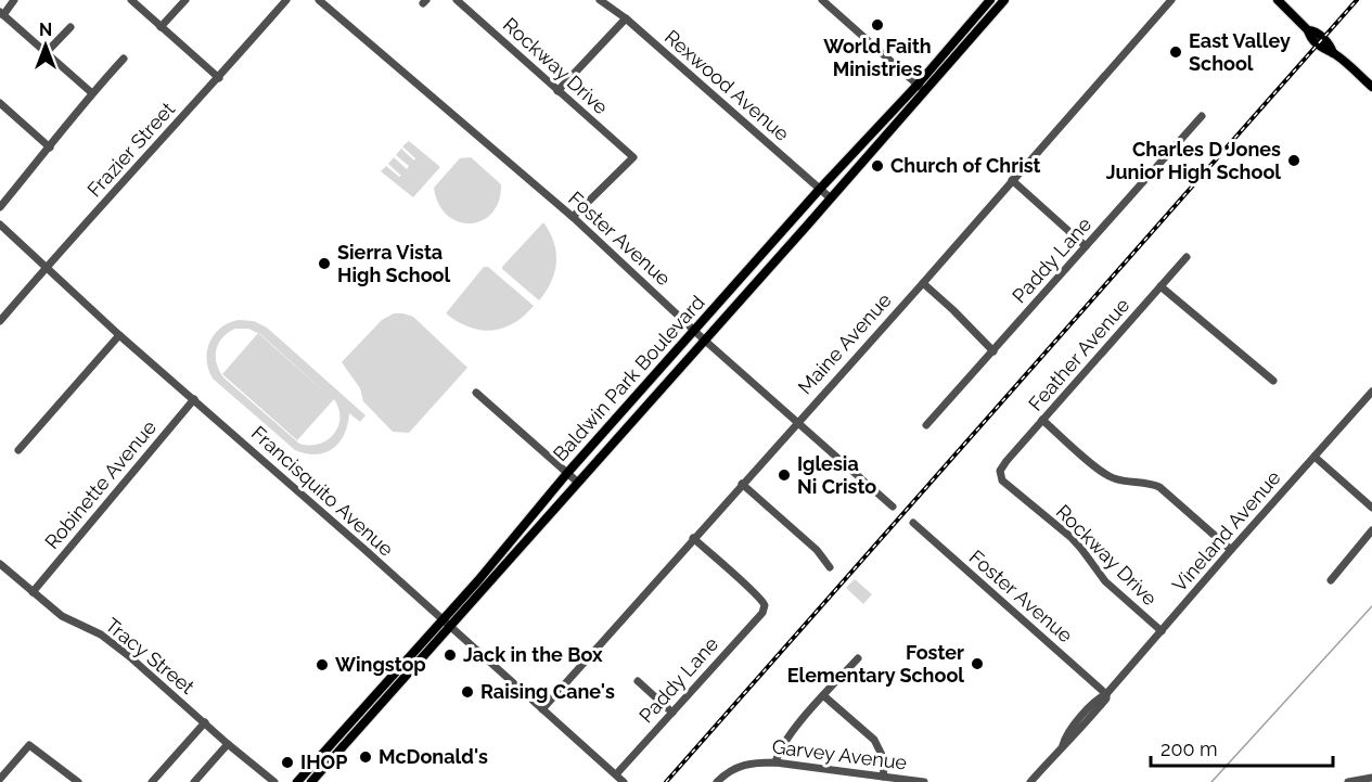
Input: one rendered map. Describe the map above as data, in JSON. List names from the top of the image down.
{
  "streets": {
    "main road": ["Baldwin Park Boulevard"],
    "street": [
      "Rockway Drive",
      "Rexwood Avenue",
      "Frazier Street",
      "Foster Avenue",
      "Paddy Lane",
      "Maine Avenue",
      "Feather Avenue",
      "Robinette Avenue",
      "Francisquito Avenue",
      "Vineland Avenue",
      "Tracy Street",
      "Garvey Avenue"
    ]
  },
  "crossings": [
    ["Rockway Drive", "Foster Avenue"],
    ["Rockway Drive", "Feather Avenue"],
    ["Rockway Drive", "Vineland Avenue"],
    ["Rexwood Avenue", "Baldwin Park Boulevard"],
    ["Frazier Street", "Francisquito Avenue"],
    ["Foster Avenue", "Maine Avenue"],
    ["Foster Avenue", "Baldwin Park Boulevard"],
    ["Foster Avenue", "Vineland Avenue"],
    ["Paddy Lane", "Maine Avenue"],
    ["Paddy Lane", "Francisquito Avenue"],
    ["Maine Avenue", "Francisquito Avenue"],
    ["Baldwin Park Boulevard", "Francisquito Avenue"],
    ["Robinette Avenue", "Francisquito Avenue"],
    ["Robinette Avenue", "Tracy Street"]
  ],
  "places": [
    "World Faith Ministries",
    "East Valley School",
    "Charles D Jones Junior High School",
    "Church of Christ",
    "Sierra Vista High School",
    "Iglesia Ni Cristo",
    "Jack in the Box",
    "Foster Elementary School",
    "Wingstop",
    "Raising Cane's",
    "McDonald's",
    "IHOP"
  ],
  "scale_bar": "200 m",
  "north": "top"
}
